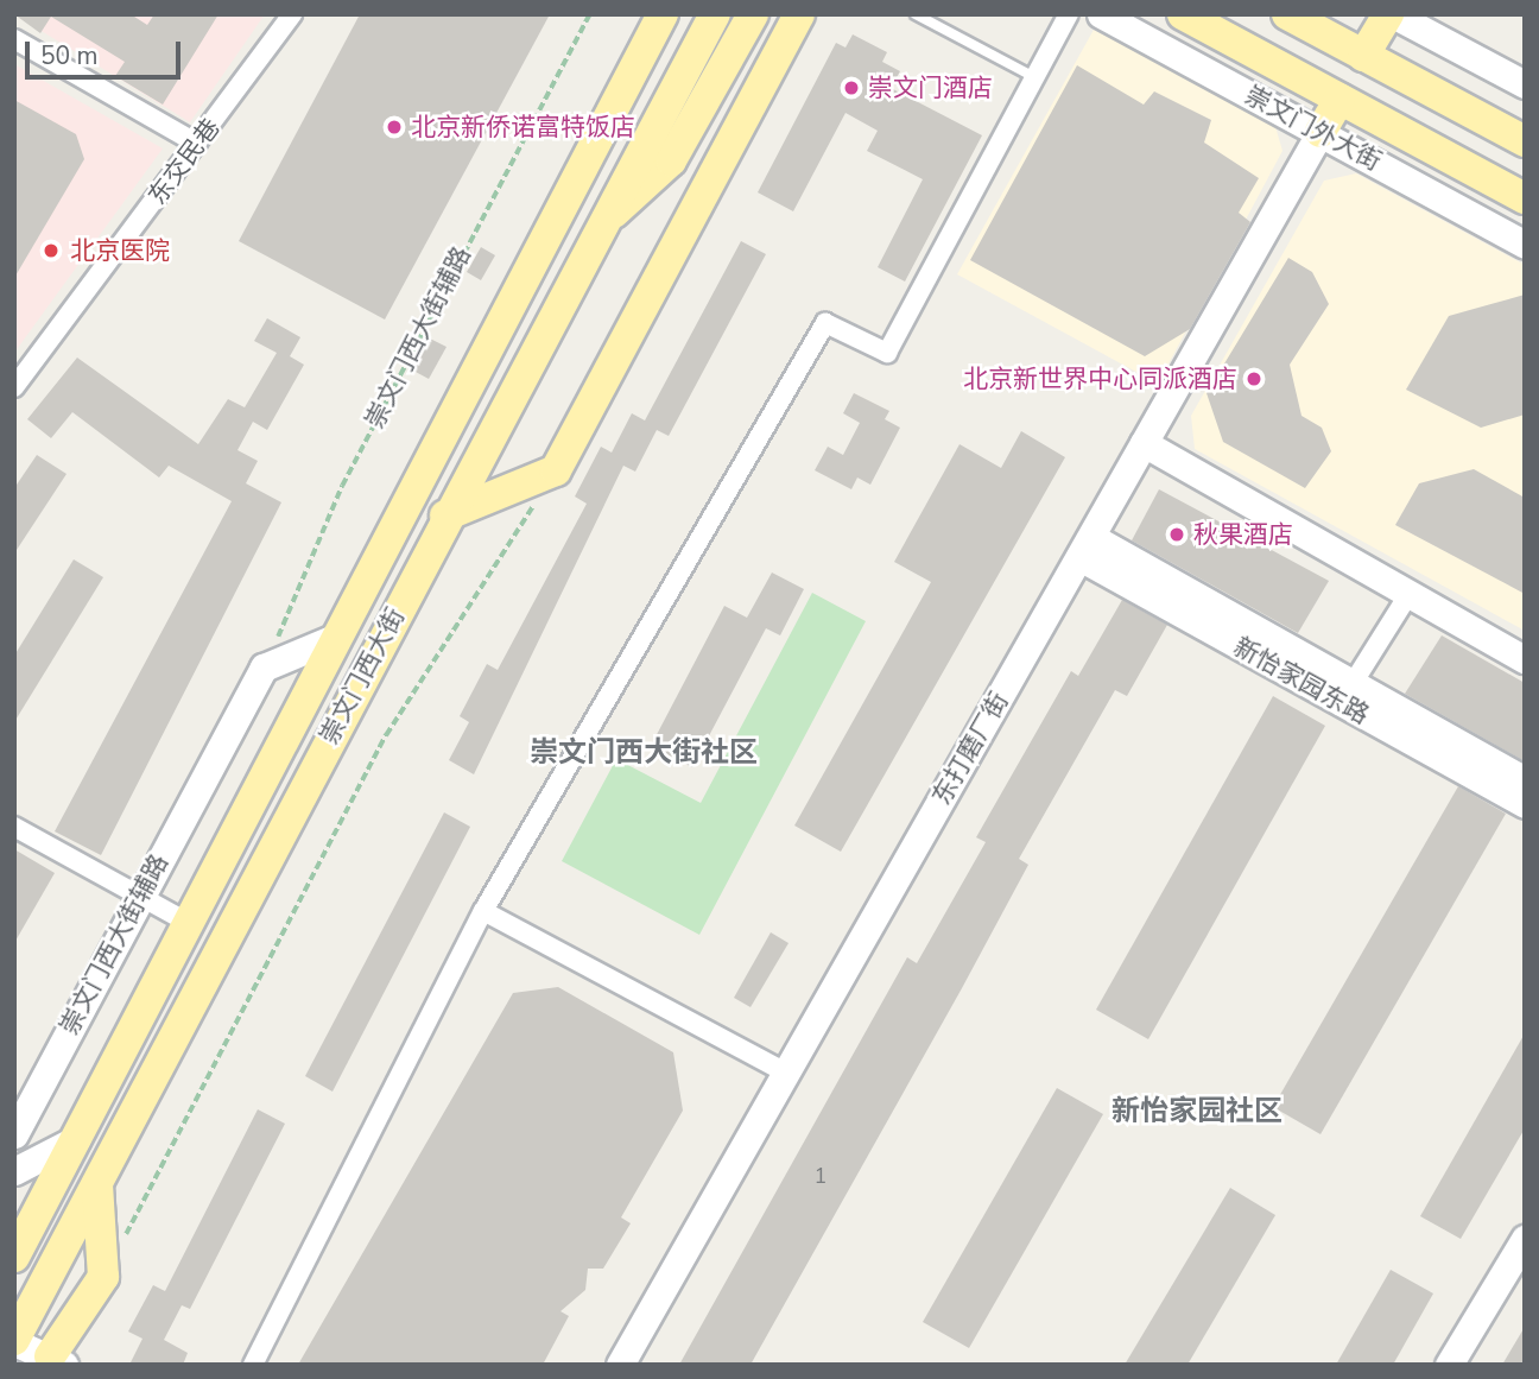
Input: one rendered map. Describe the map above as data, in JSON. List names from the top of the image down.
{
  "streets": {
    "main road": ["崇文门外大街", "崇文门西大街"],
    "street": [
      "东交民巷",
      "崇文门西大街辅路",
      "新怡家园东路",
      "东打磨厂街"
    ]
  },
  "crossings": [
    ["崇文门外大街", "东打磨厂街"],
    ["新怡家园东路", "东打磨厂街"]
  ],
  "districts": ["崇文门西大街社区", "新怡家园社区"],
  "places": [
    "崇文门酒店",
    "北京新侨诺富特饭店",
    "北京医院",
    "北京新世界中心同派酒店",
    "秋果酒店"
  ],
  "house_numbers": ["1"],
  "scale_bar": "50 m"
}
